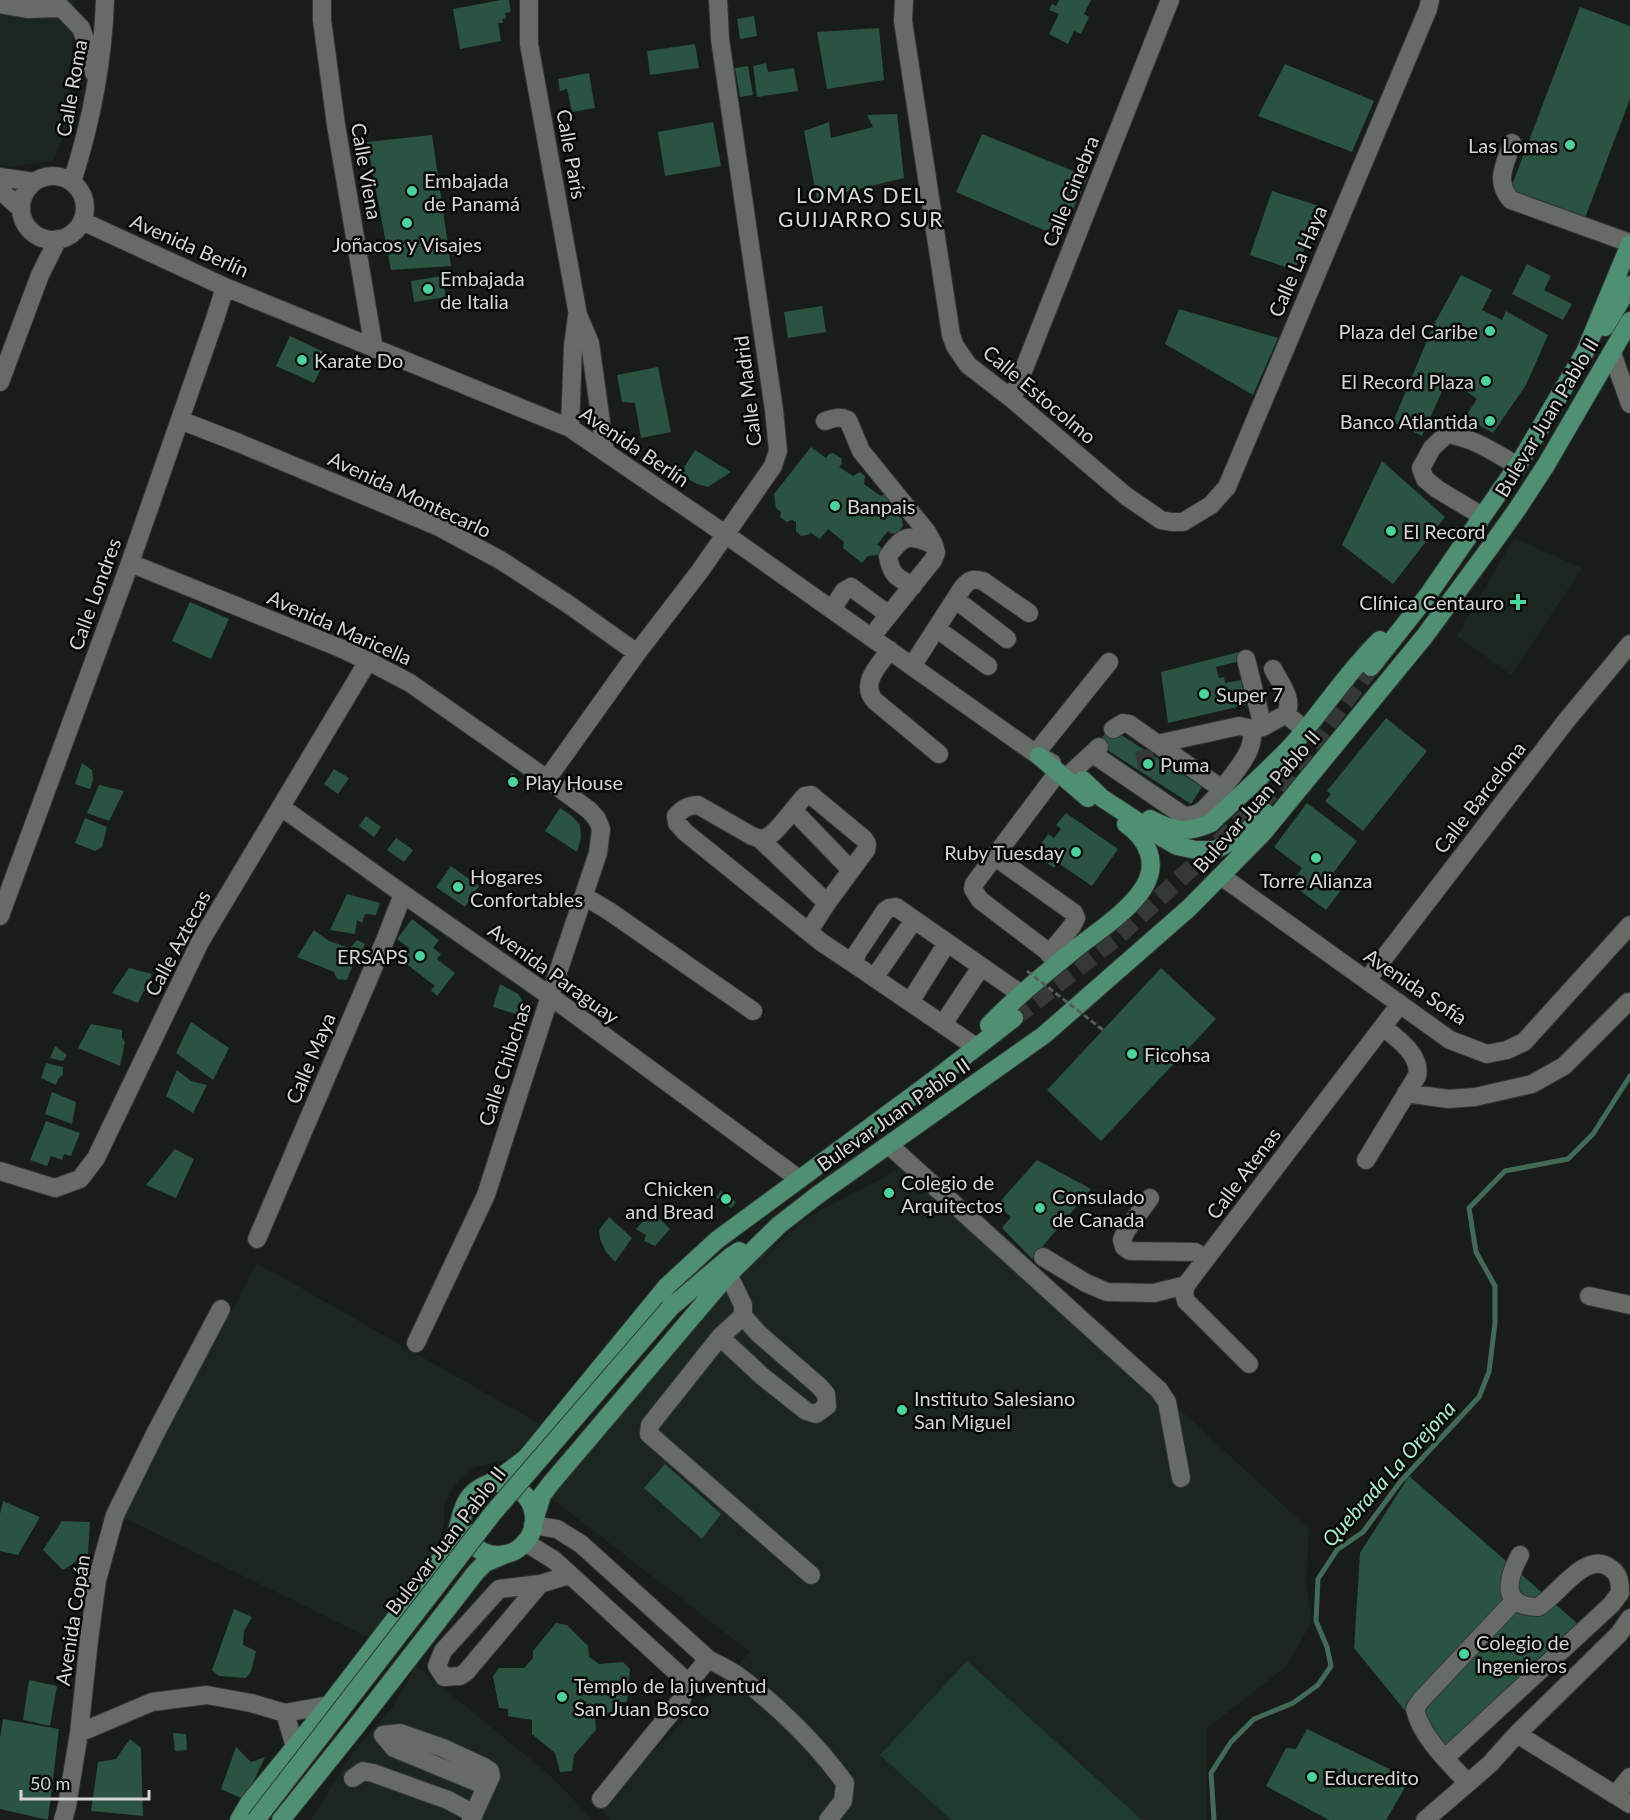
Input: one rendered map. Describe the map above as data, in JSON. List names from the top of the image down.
{
  "streets": {
    "main road": ["Bulevar Juan Pablo II"],
    "street": [
      "Calle Roma",
      "Calle París",
      "Calle Viena",
      "Calle Ginebra",
      "Avenida Berlín",
      "Calle La Haya",
      "Calle Madrid",
      "Calle Estocolmo",
      "Avenida Montecarlo",
      "Calle Londres",
      "Avenida Maricella",
      "Calle Barcelona",
      "Calle Aztecas",
      "Avenida Paraguay",
      "Avenida Sofía",
      "Calle Maya",
      "Calle Chibchas",
      "Calle Atenas",
      "Avenida Copán"
    ]
  },
  "crossings": [
    ["Calle Roma", "Avenida Berlín"],
    ["Calle París", "Avenida Berlín"],
    ["Calle Viena", "Avenida Berlín"],
    ["Calle Ginebra", "Calle Estocolmo"],
    ["Avenida Berlín", "Calle Madrid"],
    ["Avenida Berlín", "Calle Londres"],
    ["Calle La Haya", "Calle Estocolmo"],
    ["Calle Madrid", "Avenida Montecarlo"],
    ["Calle Madrid", "Avenida Maricella"],
    ["Calle Madrid", "Calle Chibchas"],
    ["Bulevar Juan Pablo II", "Avenida Paraguay"],
    ["Bulevar Juan Pablo II", "Avenida Sofía"],
    ["Avenida Montecarlo", "Calle Londres"],
    ["Calle Londres", "Avenida Maricella"],
    ["Avenida Maricella", "Calle Aztecas"],
    ["Avenida Maricella", "Calle Chibchas"],
    ["Calle Barcelona", "Avenida Sofía"],
    ["Calle Aztecas", "Avenida Paraguay"],
    ["Avenida Paraguay", "Calle Maya"],
    ["Avenida Paraguay", "Calle Chibchas"],
    ["Avenida Sofía", "Calle Atenas"]
  ],
  "districts": ["LOMAS DEL GUIJARRO SUR"],
  "water": ["Quebrada La Orejona"],
  "places": {
    "other": [
      "Las Lomas",
      "Embajada de Panamá",
      "Joñacos y Visajes",
      "Embajada de Italia",
      "Plaza del Caribe",
      "Karate Do",
      "El Record Plaza",
      "Banco Atlantida",
      "Banpais",
      "El Record",
      "Super 7",
      "Puma",
      "Play House",
      "Ruby Tuesday",
      "Torre Alianza",
      "Hogares Confortables",
      "ERSAPS",
      "Ficohsa",
      "Colegio de Arquitectos",
      "Chicken and Bread",
      "Consulado de Canada",
      "Instituto Salesiano San Miguel",
      "Colegio de Ingenieros",
      "Templo de la juventud San Juan Bosco",
      "Educredito"
    ],
    "health": ["Clínica Centauro"]
  },
  "scale_bar": "50 m"
}
